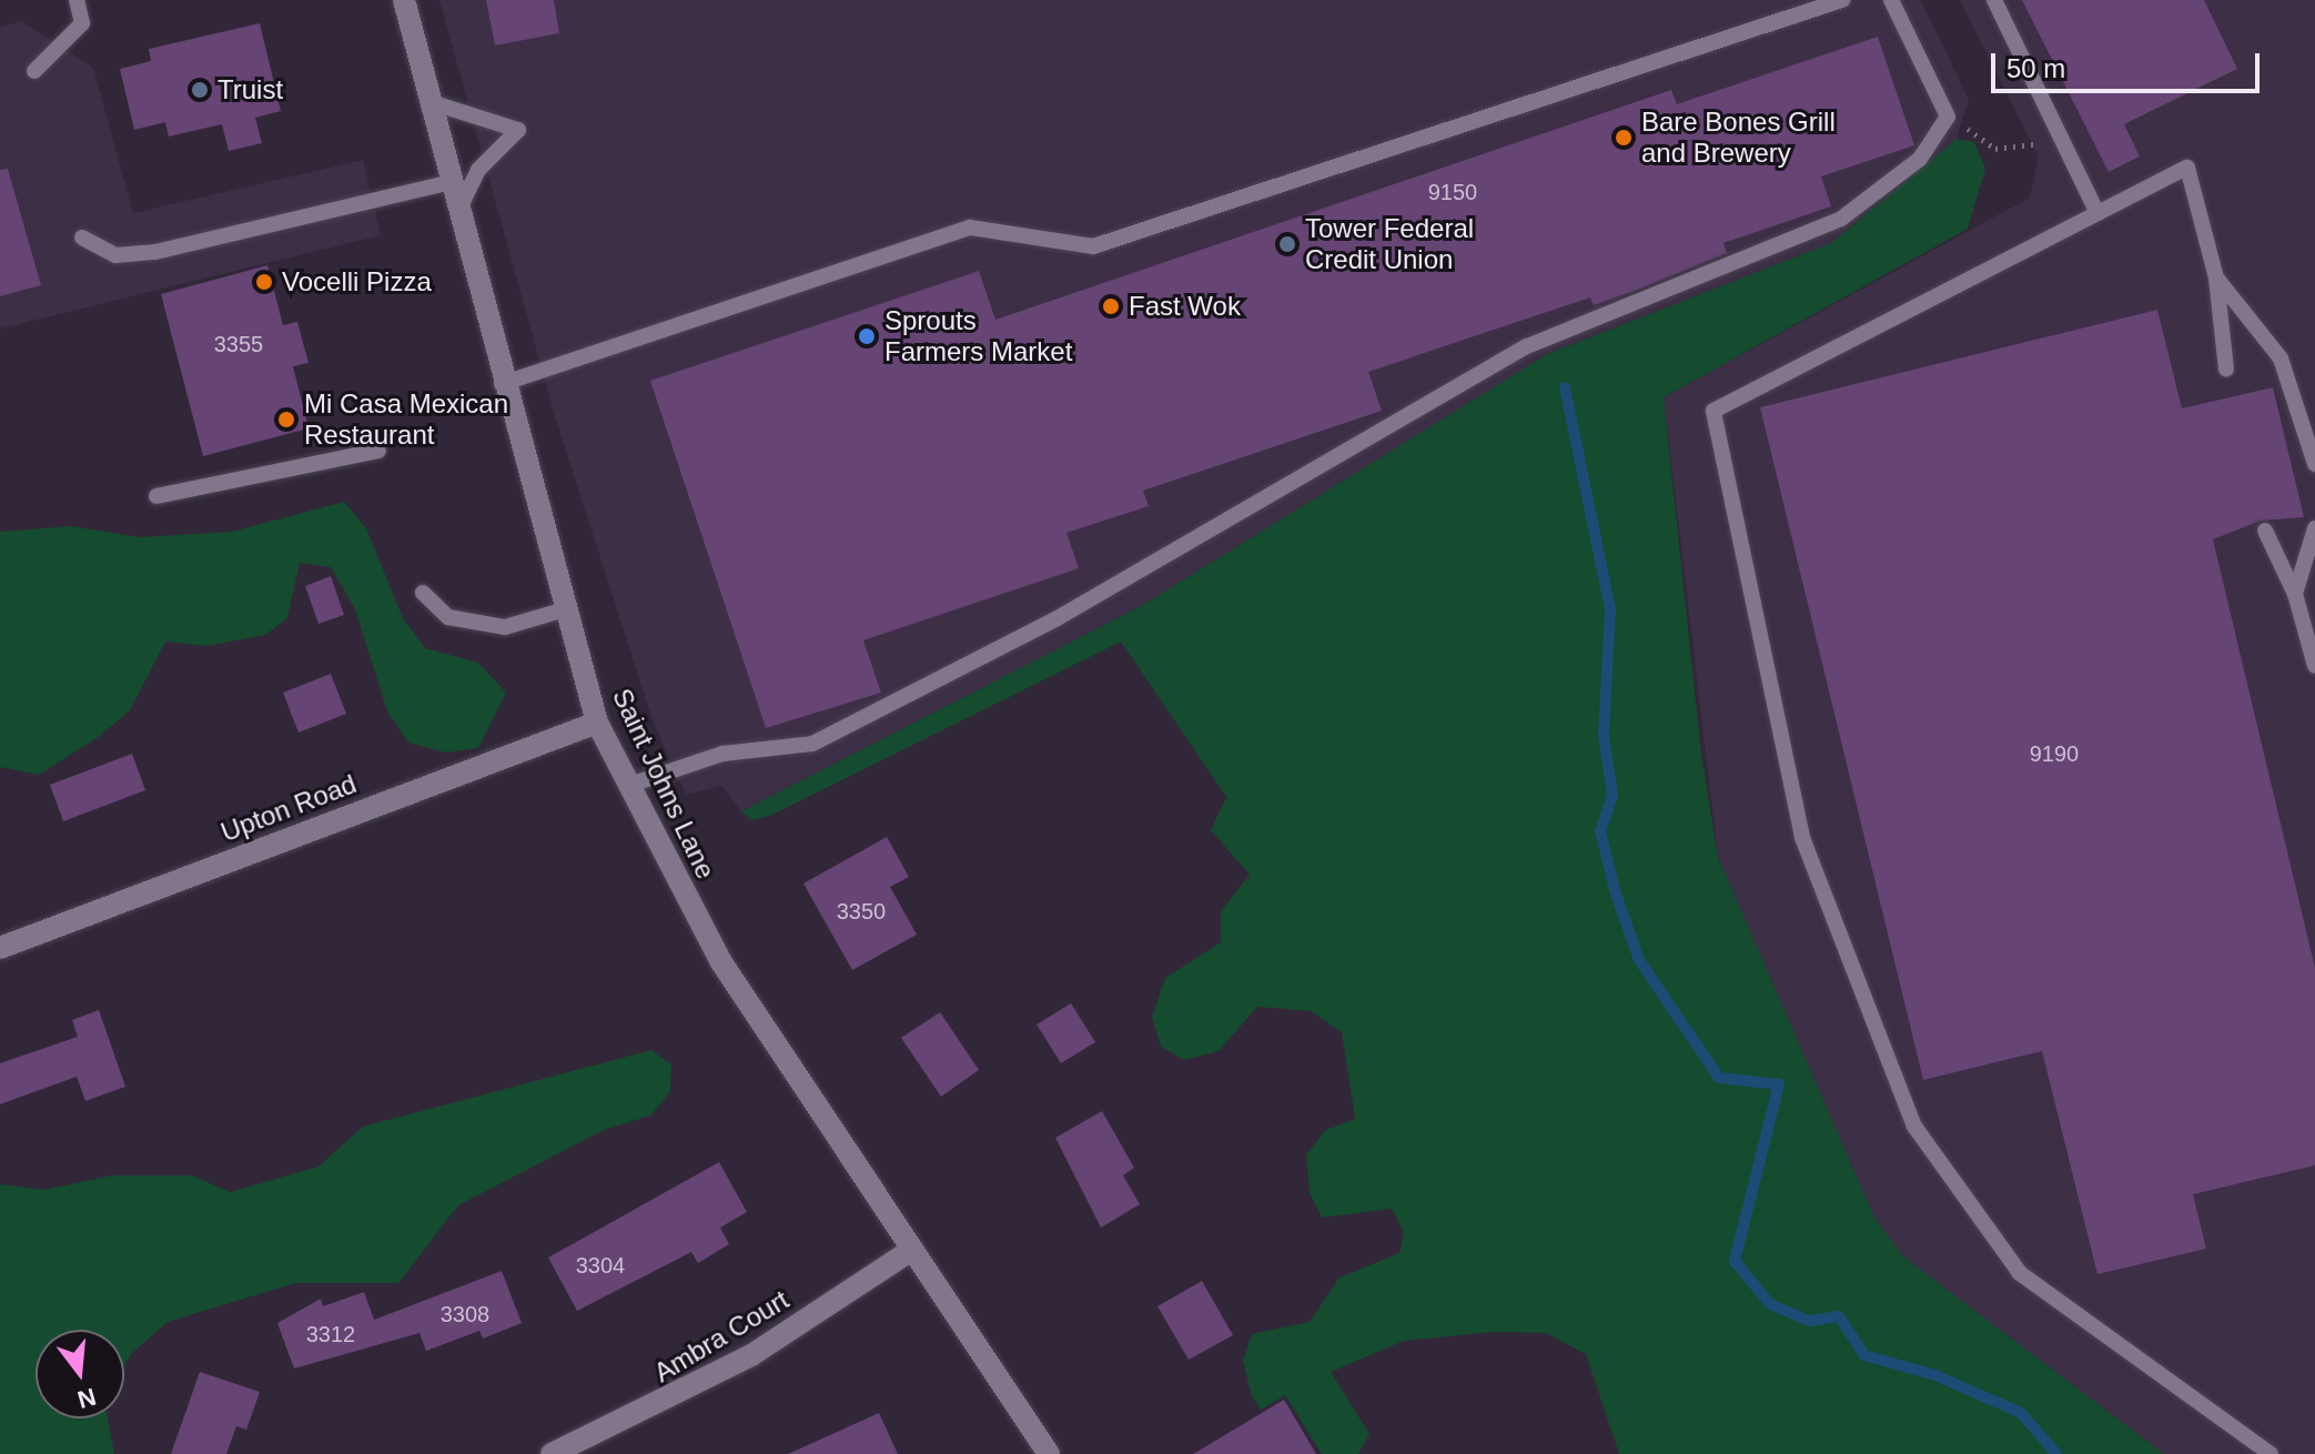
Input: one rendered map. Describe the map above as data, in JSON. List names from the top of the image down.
{
  "streets": {
    "street": ["Saint Johns Lane", "Upton Road", "Ambra Court"]
  },
  "crossings": [
    ["Saint Johns Lane", "Upton Road"],
    ["Saint Johns Lane", "Ambra Court"]
  ],
  "places": [
    "Truist",
    "Bare Bones Grill and Brewery",
    "Tower Federal Credit Union",
    "Vocelli Pizza",
    "Fast Wok",
    "Sprouts Farmers Market",
    "Mi Casa Mexican Restaurant"
  ],
  "house_numbers": [
    "9150",
    "3355",
    "9190",
    "3350",
    "3304",
    "3308",
    "3312"
  ],
  "scale_bar": "50 m",
  "north": "bottom"
}
